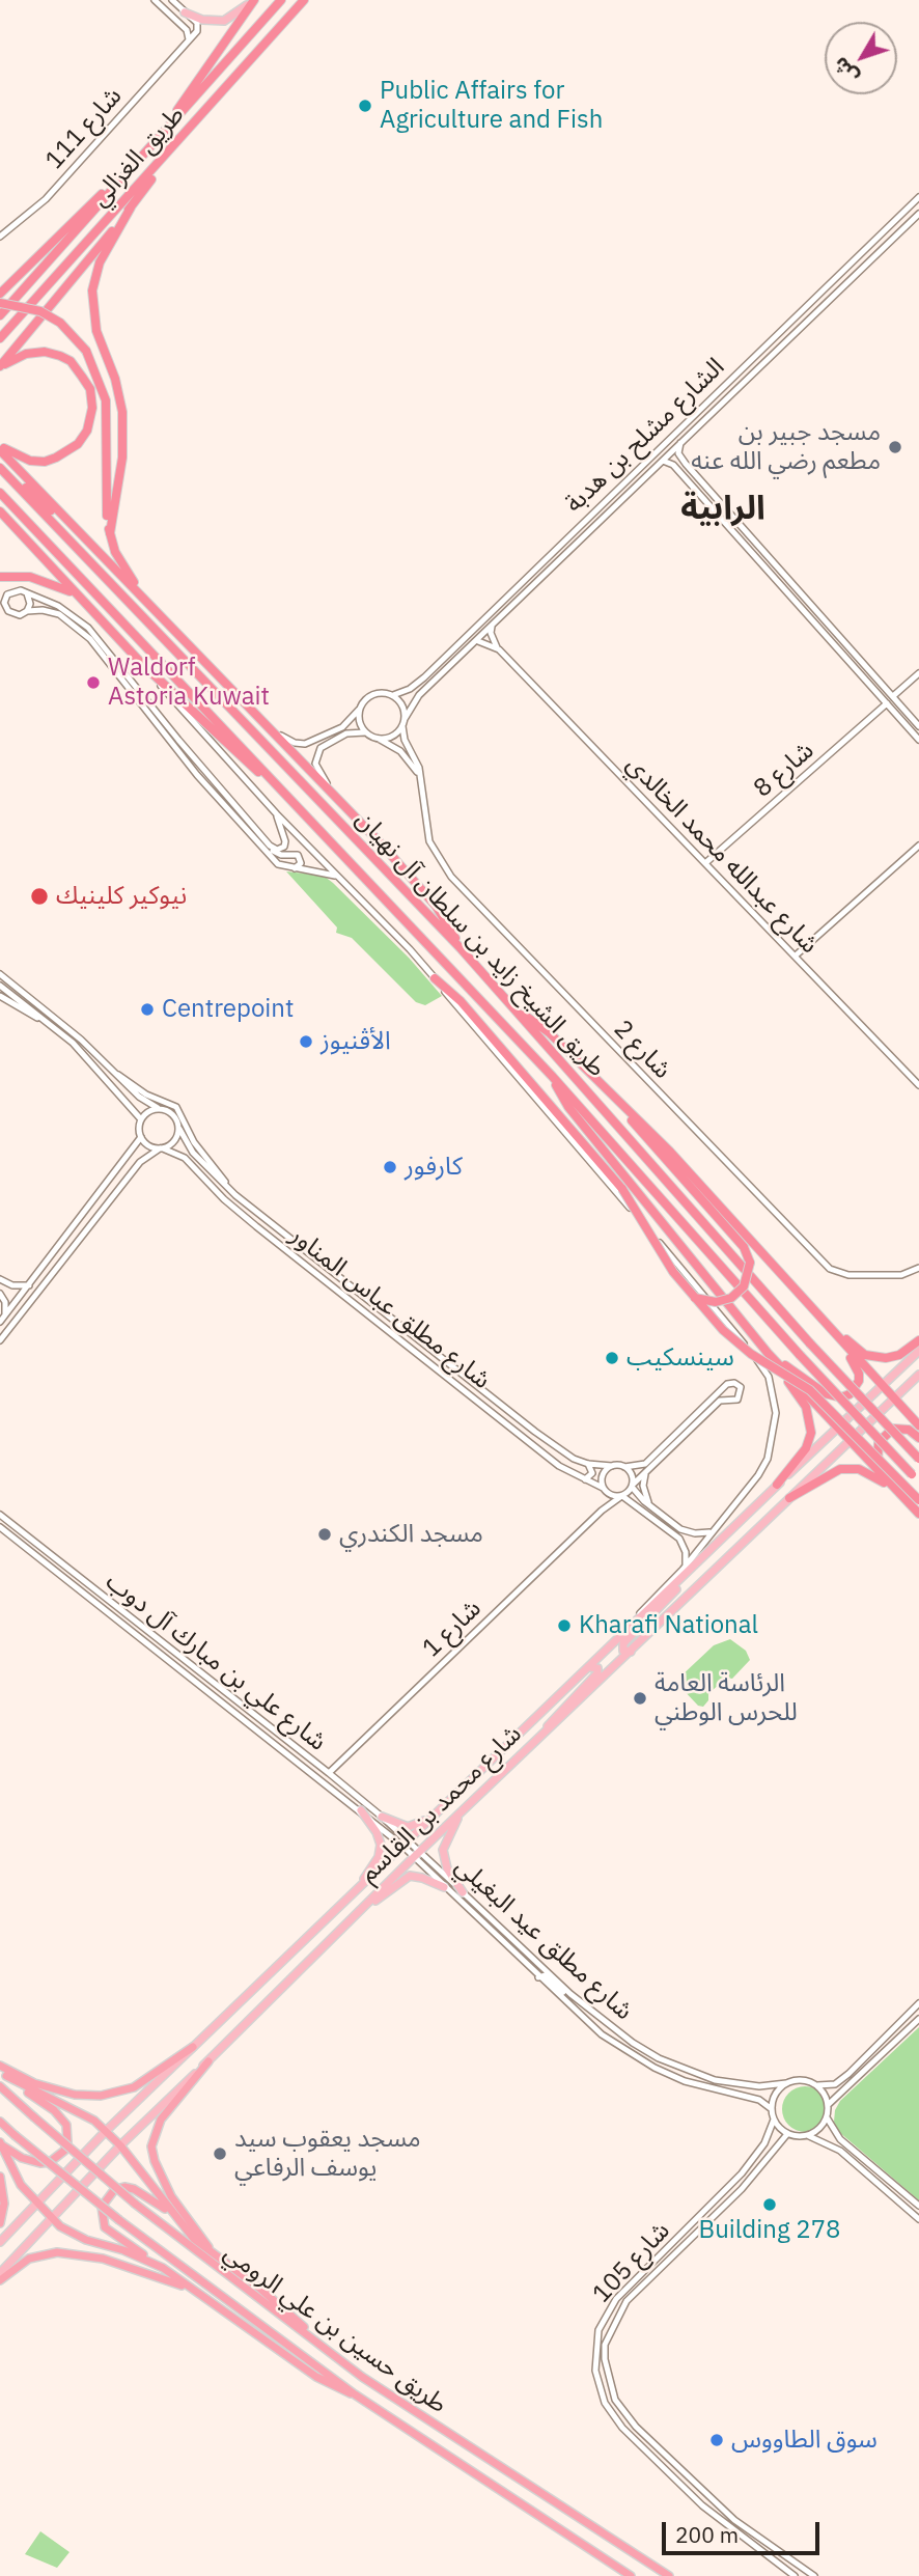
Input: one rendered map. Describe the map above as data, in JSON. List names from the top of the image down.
{
  "streets": {
    "highway": ["طريق الغزالي", "طريق الشيخ زايد بن سلطان آل نهيان", "طريق حسين بن علي الرومي"],
    "main road": ["شارع محمد بن القاسم"],
    "street": [
      "شارع 111",
      "الشارع مشلح بن هدبة",
      "شارع 8",
      "شارع عبدالله محمد الخالدي",
      "شارع 2",
      "شارع مطلق عباس المناور",
      "شارع 1",
      "شارع علي بن مبارك آل دوب",
      "شارع مطلق عيد البغيلي",
      "شارع 105"
    ]
  },
  "crossings": [
    ["الشارع مشلح بن هدبة", "شارع عبدالله محمد الخالدي"],
    ["الشارع مشلح بن هدبة", "شارع 2"],
    ["شارع 8", "شارع عبدالله محمد الخالدي"],
    ["شارع مطلق عباس المناور", "شارع 1"],
    ["شارع 1", "شارع علي بن مبارك آل دوب"],
    ["شارع علي بن مبارك آل دوب", "شارع محمد بن القاسم"],
    ["شارع علي بن مبارك آل دوب", "شارع مطلق عيد البغيلي"],
    ["شارع محمد بن القاسم", "شارع مطلق عيد البغيلي"],
    ["شارع مطلق عيد البغيلي", "شارع 105"]
  ],
  "districts": ["الرابية"],
  "places": [
    "Public Affairs for Agriculture and Fish",
    "مسجد جبير بن مطعم رضي الله عنه",
    "Waldorf Astoria Kuwait",
    "نيوكير كلينيك",
    "Centrepoint",
    "الأڤنيوز",
    "كارفور",
    "سينسكيب",
    "مسجد الكندري",
    "Kharafi National",
    "الرئاسة العامة للحرس الوطني",
    "مسجد يعقوب سيد يوسف الرفاعي",
    "Building 278",
    "سوق الطاووس"
  ],
  "scale_bar": "200 m",
  "north": "bottom left"
}
